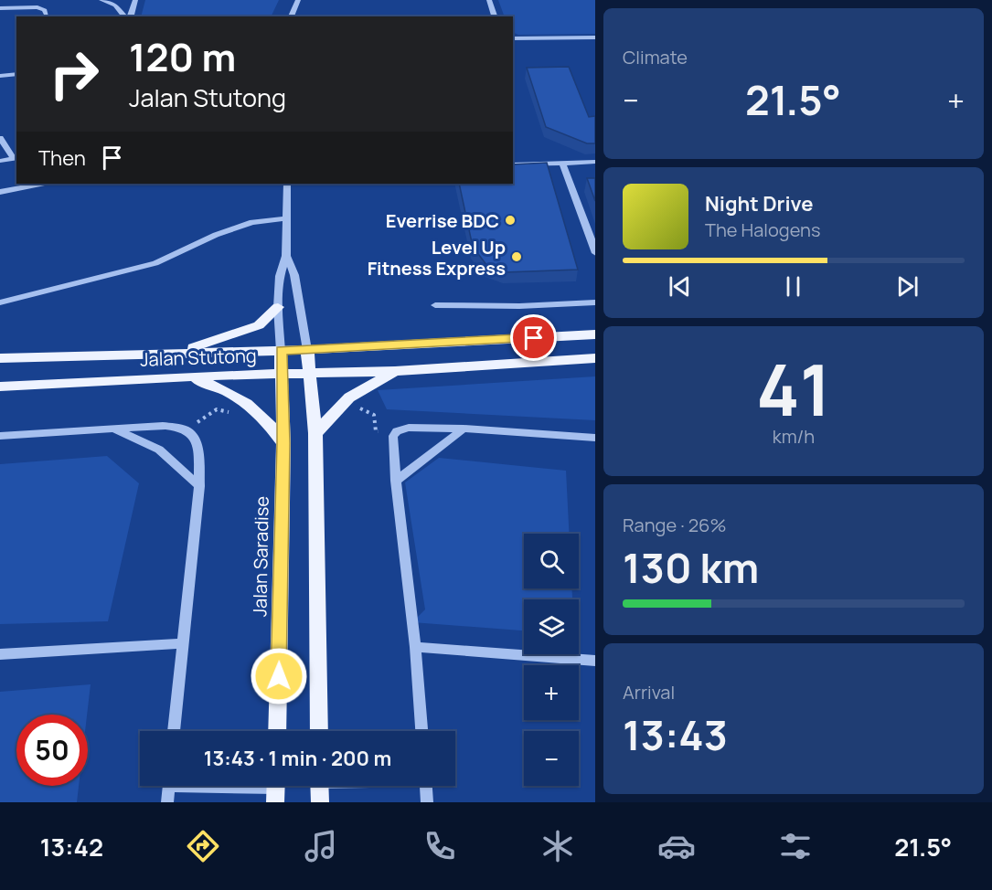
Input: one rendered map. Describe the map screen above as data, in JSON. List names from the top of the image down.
{
  "streets": {
    "main road": ["Jalan Stutong", "Jalan Saradise"]
  },
  "crossings": [
    ["Jalan Stutong", "Jalan Saradise"]
  ],
  "places": ["Everrise BDC", "Level Up Fitness Express"],
  "page": {
    "tile": [
      "Climate",
      ["41", "km/h"],
      ["Range · 26%", "130 km"],
      ["Arrival", "13:43"]
    ],
    "turn": ["120 m", "Jalan Stutong"],
    "heat": ["−", "21.5°", "+"],
    "then": "Then",
    "song": ["Night Drive", "The Halogens"],
    "map_buttons": ["+", "−"],
    "limit": "50",
    "trip": "13:43 · 1 min · 200 m",
    "tabs": ["13:42", "21.5°"]
  }
}
